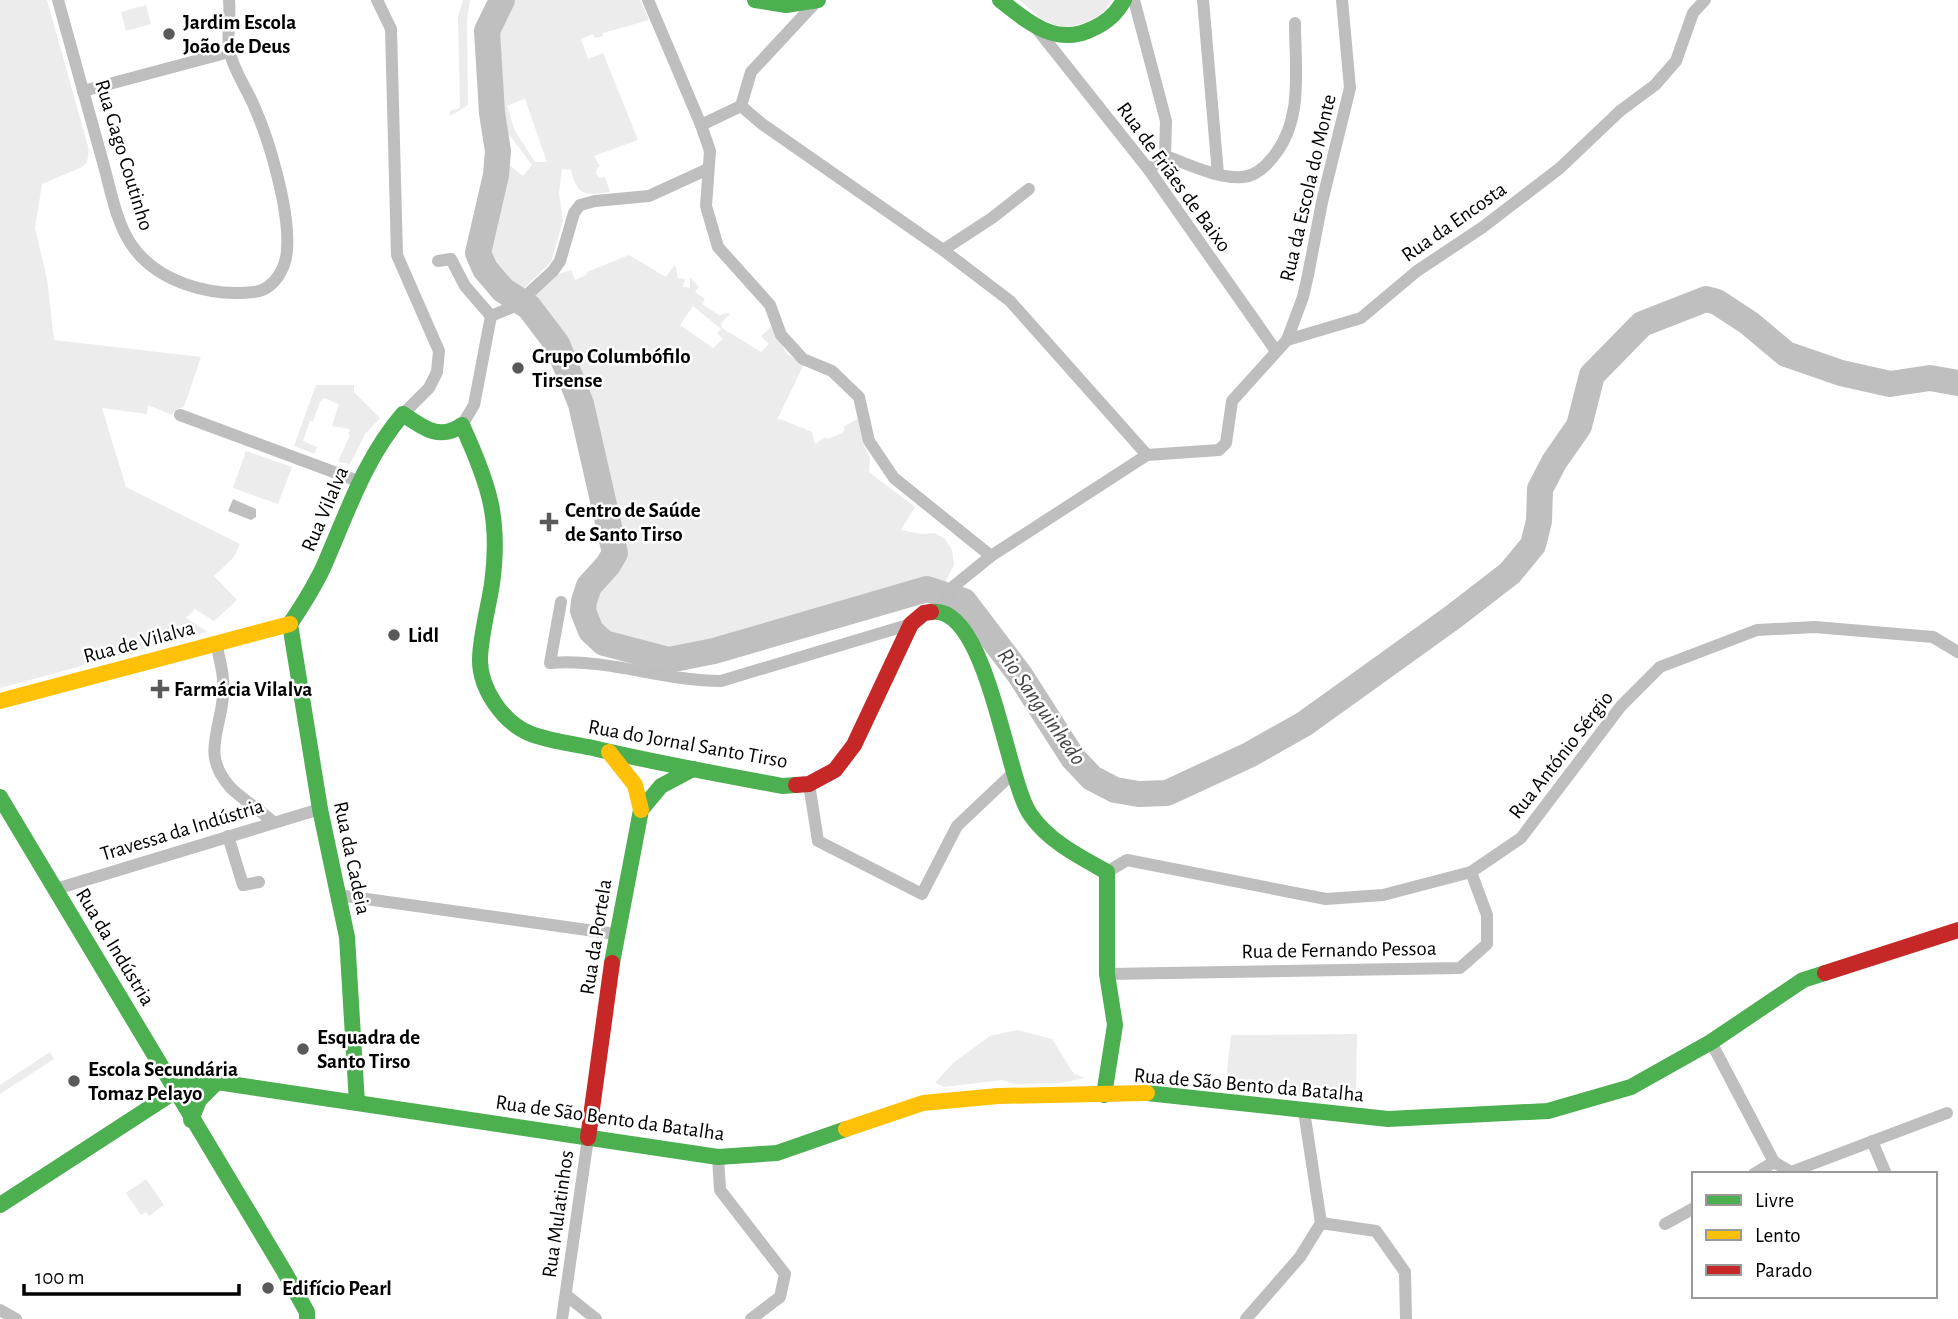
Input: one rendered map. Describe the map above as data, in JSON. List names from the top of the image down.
{
  "streets": {
    "street": [
      "Rua Gago Coutinho",
      "Rua de Friães de Baixo",
      "Rua da Escola do Monte",
      "Rua da Encosta",
      "Rua Vilalva",
      "Rua de Vilalva",
      "Rua do Jornal Santo Tirso",
      "Rua António Sérgio",
      "Travessa da Indústria",
      "Rua da Cadeia",
      "Rua da Portela",
      "Rua da Indústria",
      "Rua de Fernando Pessoa",
      "Rua de São Bento da Batalha",
      "Rua Mulatinhos"
    ]
  },
  "crossings": [
    ["Rua de Friães de Baixo", "Rua da Encosta"],
    ["Rua da Escola do Monte", "Rua da Encosta"],
    ["Rua Vilalva", "Rua de Vilalva"],
    ["Rua Vilalva", "Rua da Cadeia"],
    ["Rua de Vilalva", "Rua da Cadeia"],
    ["Rua António Sérgio", "Rua de Fernando Pessoa"],
    ["Travessa da Indústria", "Rua da Cadeia"],
    ["Travessa da Indústria", "Rua da Indústria"],
    ["Rua da Cadeia", "Rua de São Bento da Batalha"],
    ["Rua da Portela", "Rua de São Bento da Batalha"],
    ["Rua da Portela", "Rua Mulatinhos"],
    ["Rua da Indústria", "Rua de São Bento da Batalha"],
    ["Rua de São Bento da Batalha", "Rua Mulatinhos"]
  ],
  "water": ["Rio Sanguinhedo"],
  "places": {
    "other": [
      "Jardim Escola João de Deus",
      "Grupo Columbófilo Tirsense",
      "Lidl",
      "Esquadra de Santo Tirso",
      "Escola Secundária Tomaz Pelayo",
      "Edifício Pearl"
    ],
    "health": ["Centro de Saúde de Santo Tirso", "Farmácia Vilalva"]
  },
  "legend": ["Livre", "Lento", "Parado"],
  "scale_bar": "100 m"
}
